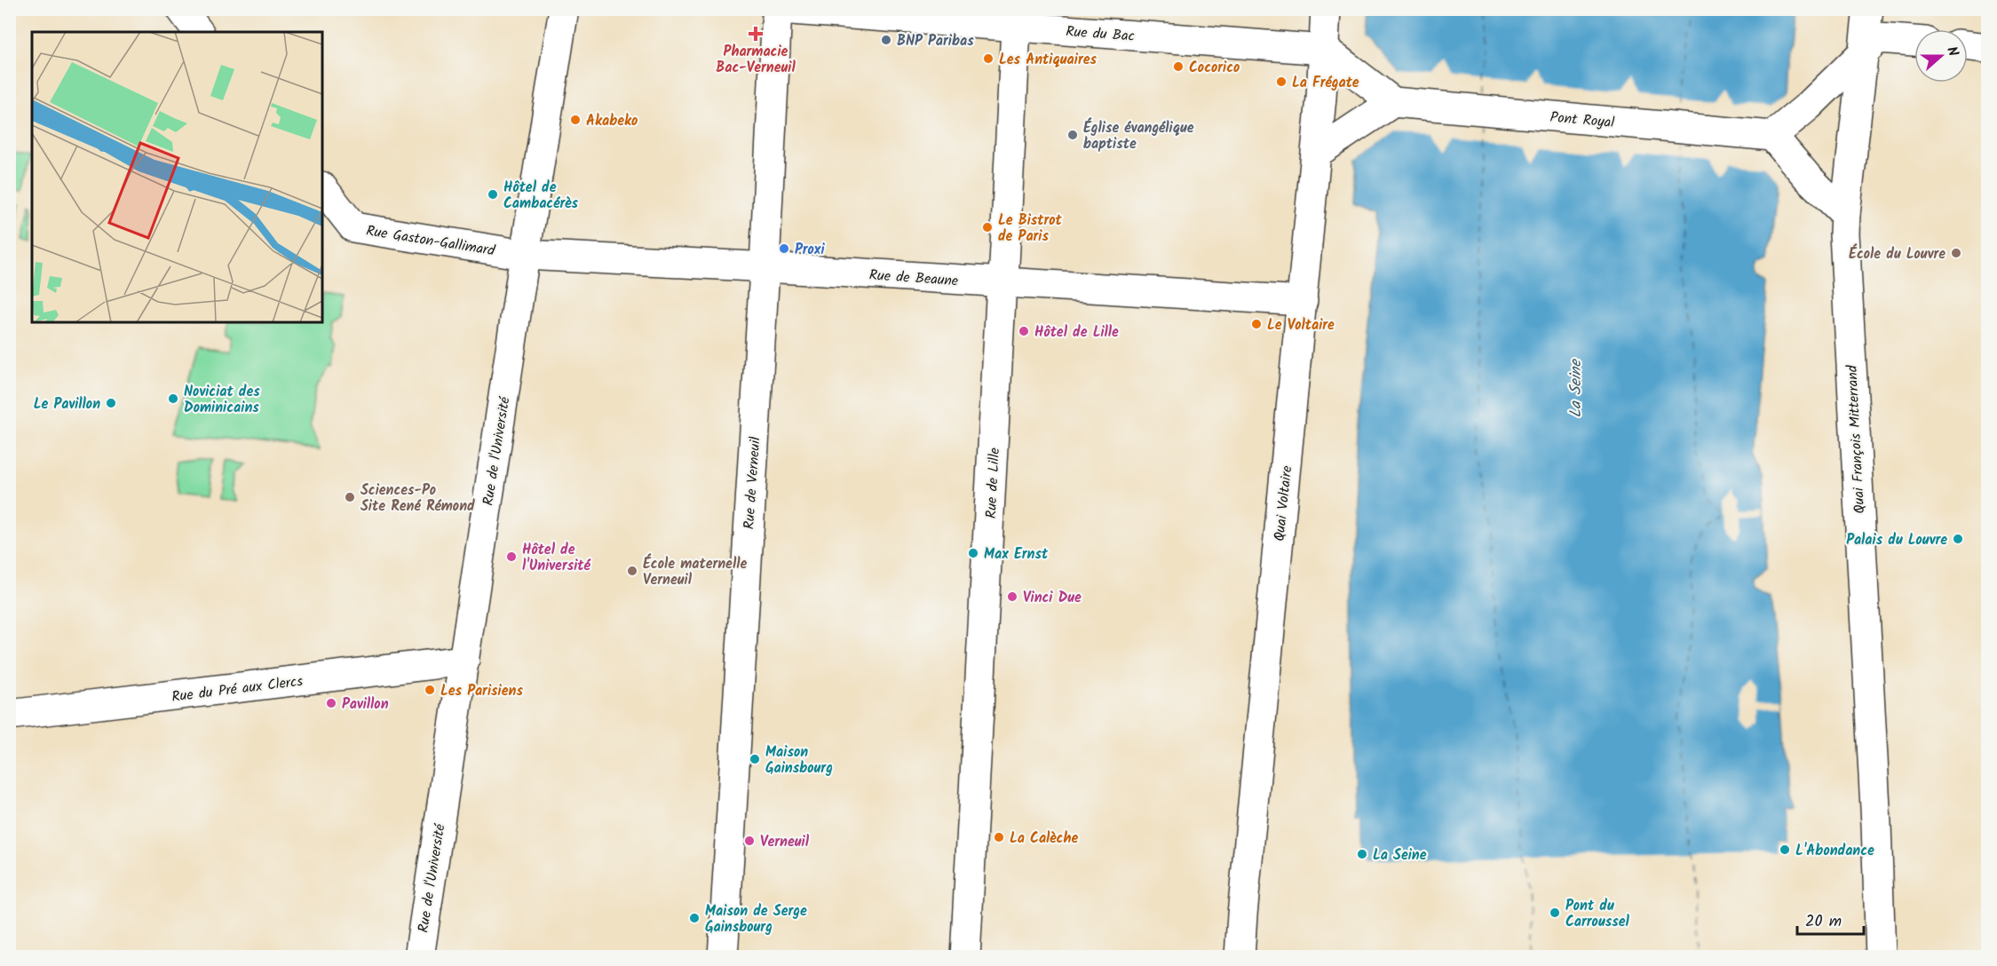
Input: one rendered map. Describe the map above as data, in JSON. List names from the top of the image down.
{
  "streets": {
    "street": [
      "Rue du Bac",
      "Pont Royal",
      "Rue Gaston-Gallimard",
      "Rue de Beaune",
      "Quai François Mitterrand",
      "Rue de l'Université",
      "Rue de Verneuil",
      "Rue de Lille",
      "Quai Voltaire",
      "Rue du Pré aux Clercs"
    ]
  },
  "crossings": [
    ["Rue du Bac", "Rue de Verneuil"],
    ["Rue du Bac", "Rue de Lille"],
    ["Rue du Bac", "Quai Voltaire"],
    ["Rue Gaston-Gallimard", "Rue de Beaune"],
    ["Rue Gaston-Gallimard", "Rue de l'Université"],
    ["Rue de Beaune", "Rue de l'Université"],
    ["Rue de Beaune", "Rue de Verneuil"],
    ["Rue de Beaune", "Rue de Lille"],
    ["Rue de Beaune", "Quai Voltaire"],
    ["Rue de l'Université", "Rue du Pré aux Clercs"]
  ],
  "water": ["La Seine"],
  "places": {
    "health": ["Pharmacie Bac-Verneuil"],
    "other": [
      "BNP Paribas",
      "Les Antiquaires",
      "Cocorico",
      "La Frégate",
      "Akabeko",
      "Église évangélique baptiste",
      "Hôtel de Cambacérès",
      "Le Bistrot de Paris",
      "Proxi",
      "École du Louvre",
      "Le Voltaire",
      "Hôtel de Lille",
      "Noviciat des Dominicains",
      "Le Pavillon",
      "Sciences-Po Site René Rémond",
      "Palais du Louvre",
      "Max Ernst",
      "Hôtel de l'Université",
      "École maternelle Verneuil",
      "Vinci Due",
      "Les Parisiens",
      "Pavillon",
      "Maison Gainsbourg",
      "La Calèche",
      "Verneuil",
      "L'Abondance",
      "La Seine",
      "Pont du Carroussel",
      "Maison de Serge Gainsbourg"
    ]
  },
  "scale_bar": "20 m",
  "north": "right"
}
